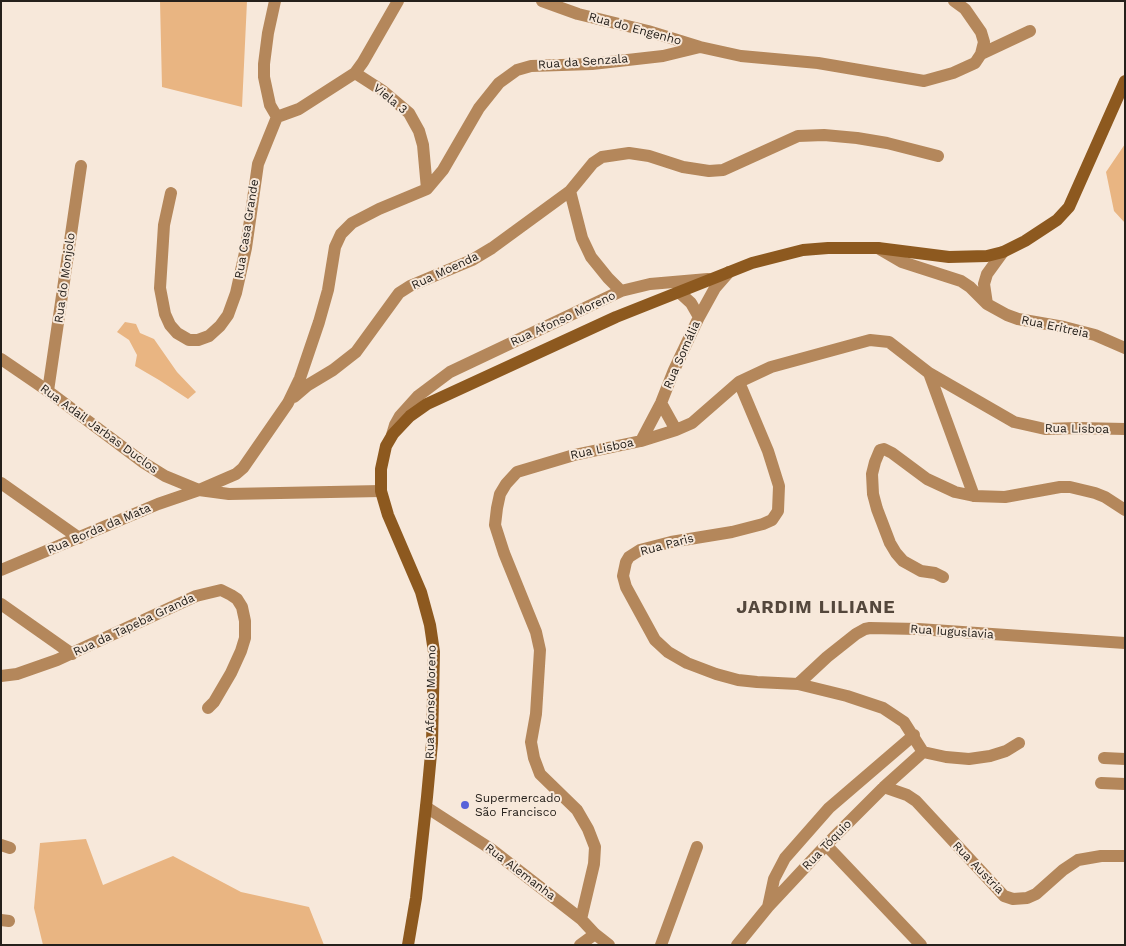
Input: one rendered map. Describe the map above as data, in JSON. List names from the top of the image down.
{
  "streets": {
    "main road": ["Rua Afonso Moreno"],
    "street": [
      "Rua do Engenho",
      "Rua da Senzala",
      "Viela 3",
      "Rua Casa Grande",
      "Rua Moenda",
      "Rua do Monjolo",
      "Rua Eritreia",
      "Rua Somália",
      "Rua Adail Jarbas Duclos",
      "Rua Lisboa",
      "Rua Borda da Mata",
      "Rua Paris",
      "Rua da Tapeba Granda",
      "Rua Iuguslavia",
      "Rua Tóquio",
      "Rua Austria",
      "Rua Alemanha"
    ]
  },
  "crossings": [
    ["Rua do Engenho", "Rua da Senzala"],
    ["Rua da Senzala", "Viela 3"],
    ["Rua da Senzala", "Rua Moenda"],
    ["Rua da Senzala", "Rua Adail Jarbas Duclos"],
    ["Rua da Senzala", "Rua Borda da Mata"],
    ["Rua do Monjolo", "Rua Adail Jarbas Duclos"],
    ["Rua Afonso Moreno", "Rua Somália"],
    ["Rua Afonso Moreno", "Rua Adail Jarbas Duclos"],
    ["Rua Afonso Moreno", "Rua Alemanha"],
    ["Rua Somália", "Rua Lisboa"],
    ["Rua Adail Jarbas Duclos", "Rua Borda da Mata"],
    ["Rua Lisboa", "Rua Paris"],
    ["Rua Lisboa", "Rua Alemanha"],
    ["Rua Paris", "Rua Iuguslavia"],
    ["Rua Tóquio", "Rua Austria"]
  ],
  "districts": ["JARDIM LILIANE"],
  "places": ["Supermercado São Francisco"]
}
